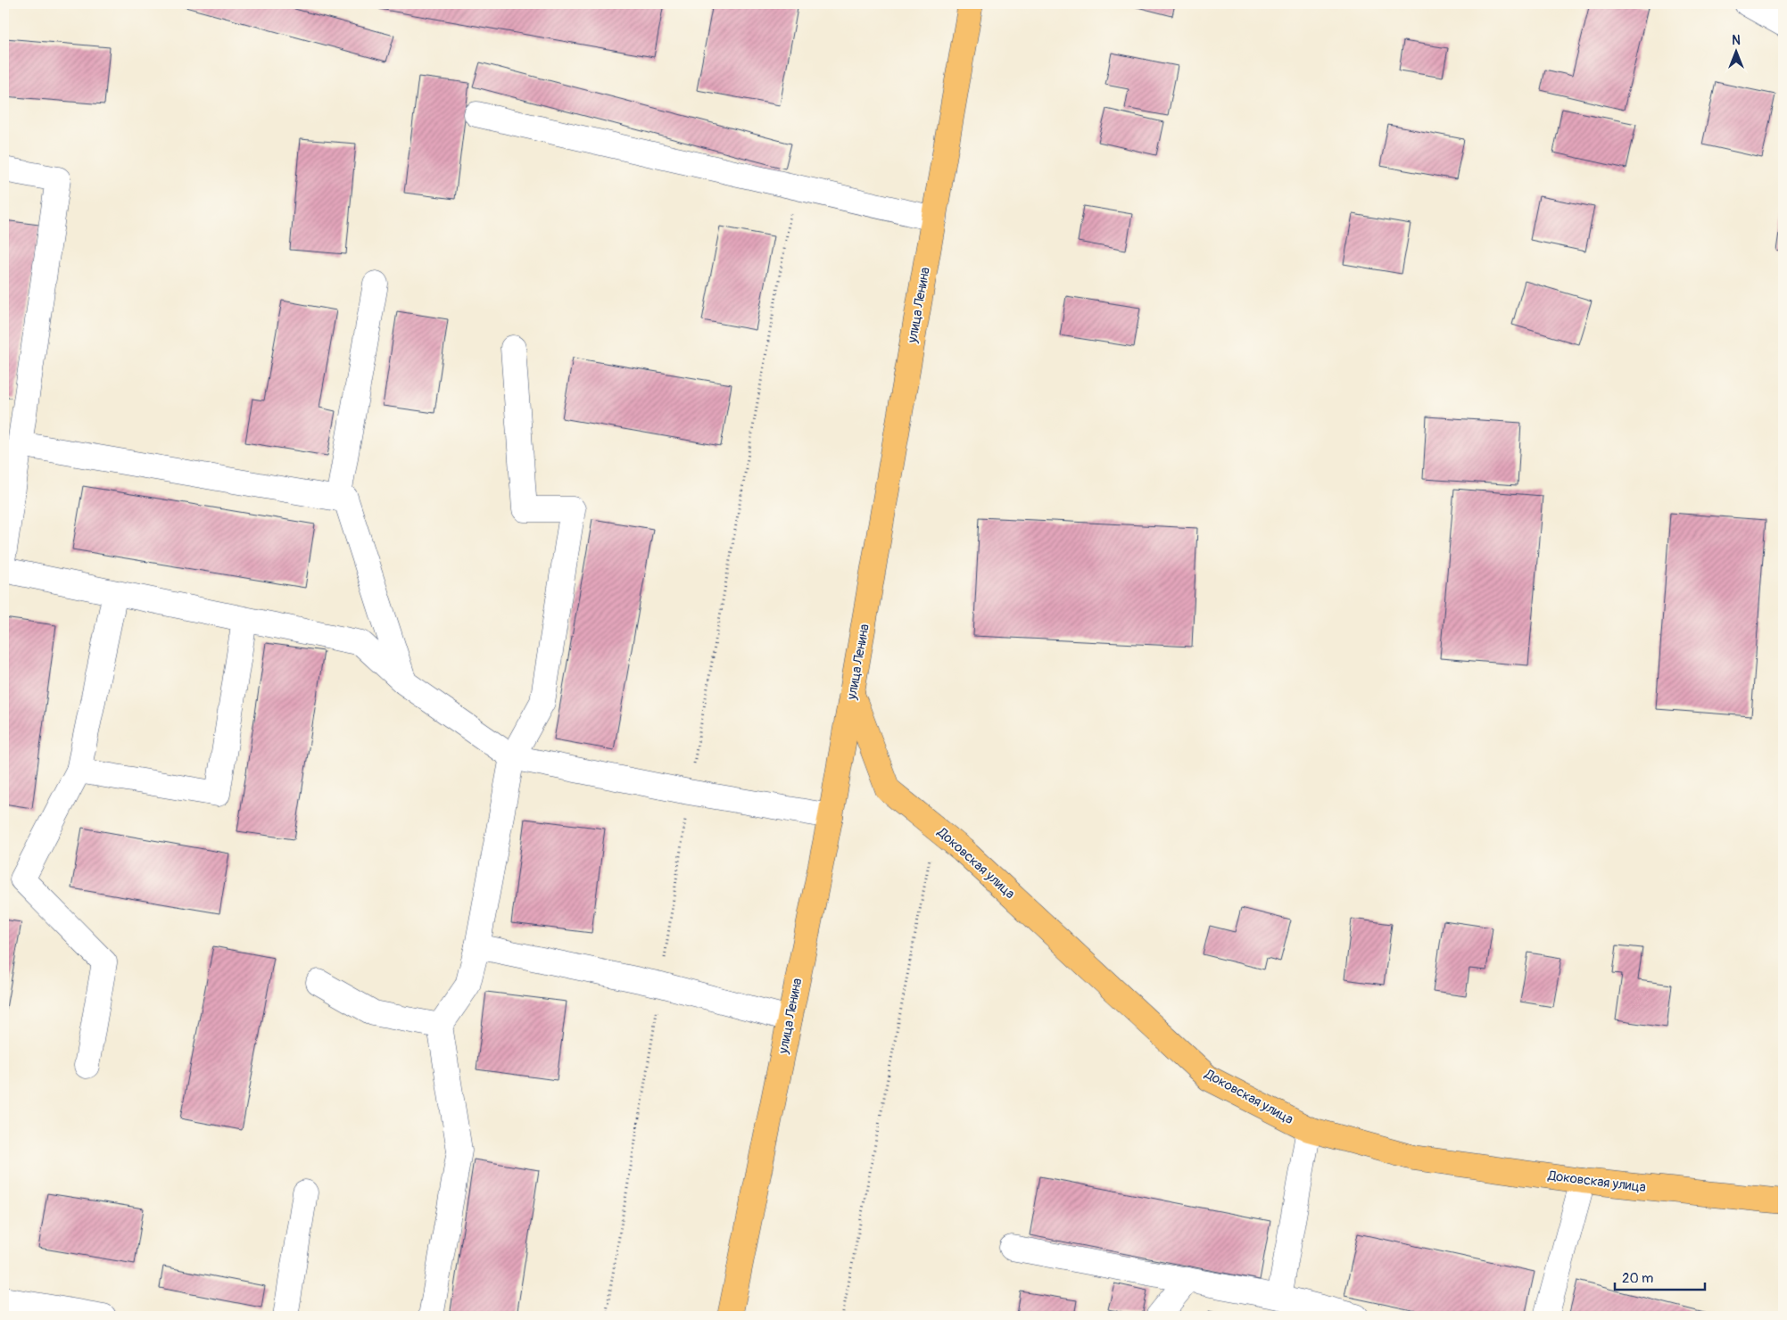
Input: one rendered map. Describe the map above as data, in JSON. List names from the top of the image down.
{
  "streets": {
    "main road": ["улица Ленина", "Доковская улица"]
  },
  "crossings": [
    ["улица Ленина", "Доковская улица"]
  ],
  "scale_bar": "20 m",
  "north": "top"
}
